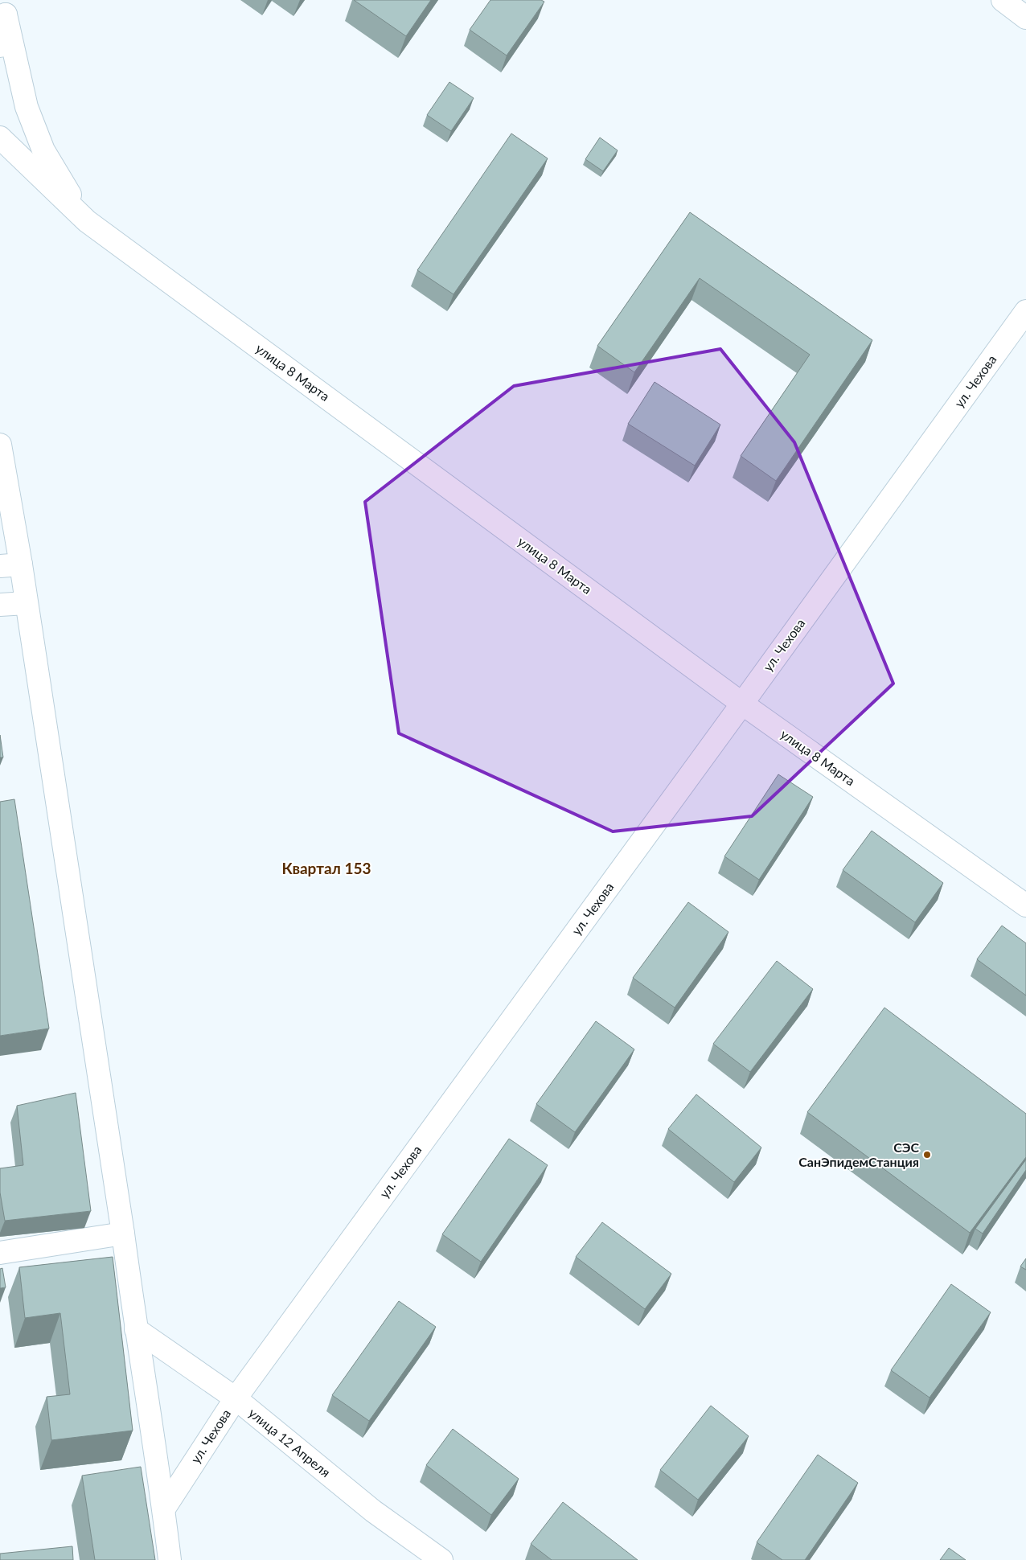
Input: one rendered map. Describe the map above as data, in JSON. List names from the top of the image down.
{
  "streets": {
    "street": ["улица 8 Марта", "ул. Чехова", "улица 12 Апреля"]
  },
  "crossings": [
    ["улица 8 Марта", "ул. Чехова"],
    ["ул. Чехова", "улица 12 Апреля"]
  ],
  "districts": ["Квартал 153"],
  "places": ["СЭС СанЭпидемСтанция"]
}
